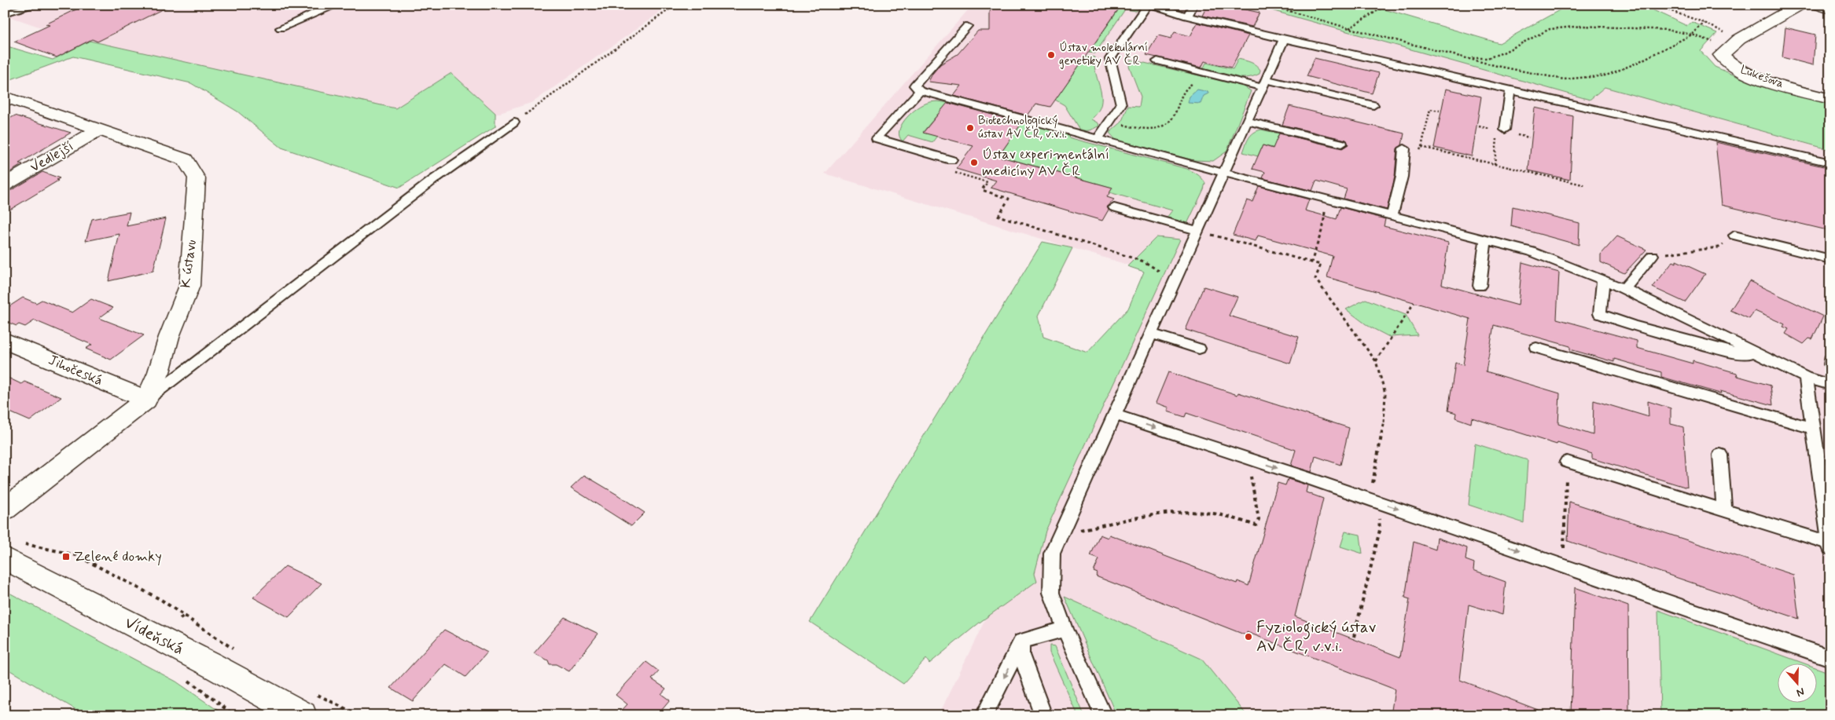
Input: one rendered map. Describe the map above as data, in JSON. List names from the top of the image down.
{
  "streets": {
    "street": [
      "Lukešova",
      "Vedlejší",
      "K ústavu",
      "Jihočeská",
      "Vídeňská"
    ]
  },
  "crossings": [
    ["Vedlejší", "K ústavu"],
    ["K ústavu", "Jihočeská"]
  ],
  "places": {
    "other": [
      "Ústav molekulární genetiky AV ČR",
      "Biotechnologický ústav AV ČR, v.v.i.",
      "Ústav experimentální medicíny AV ČR",
      "Fyziologický ústav AV ČR, v.v.i."
    ],
    "transit": ["Zelené domky"]
  },
  "north": "bottom"
}
